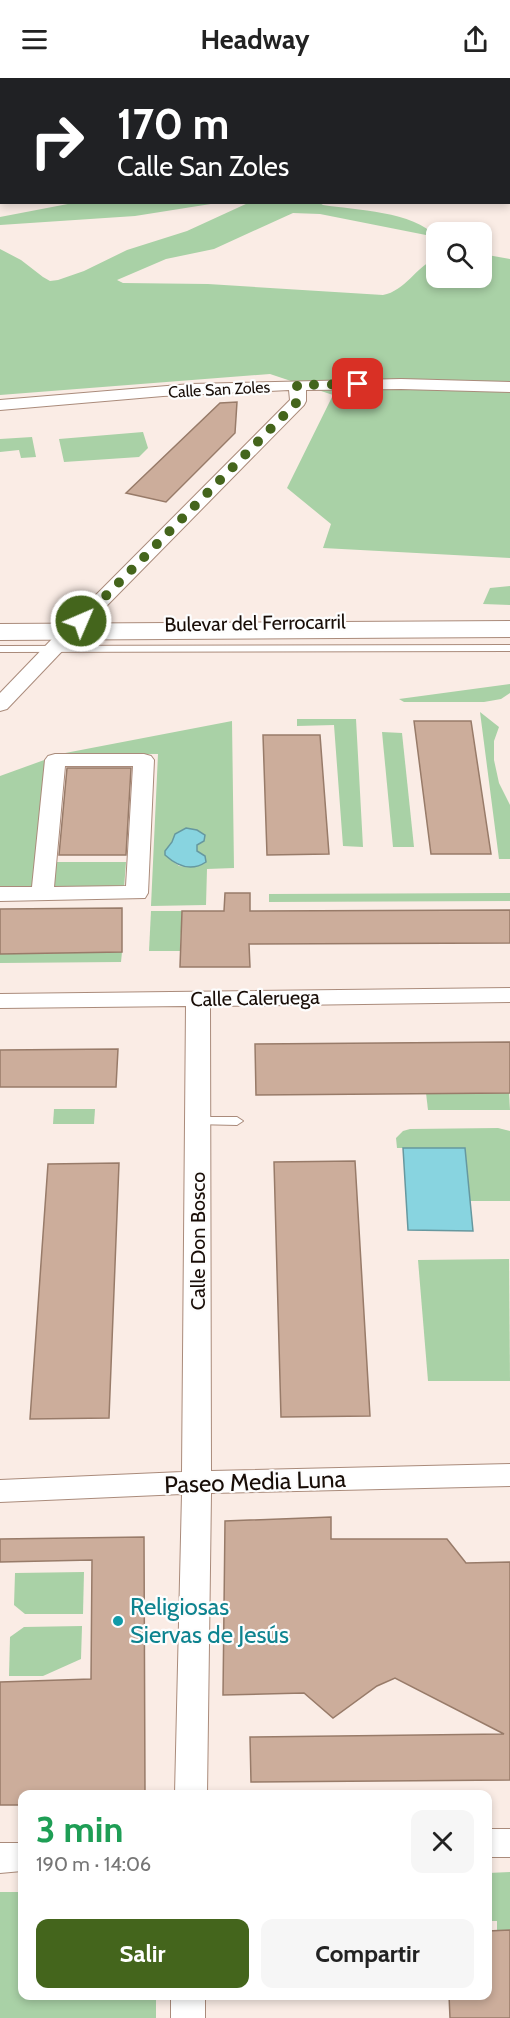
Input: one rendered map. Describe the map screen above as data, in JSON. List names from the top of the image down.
{
  "streets": {
    "main road": ["Bulevar del Ferrocarril"],
    "street": [
      "Calle San Zoles",
      "Calle Caleruega",
      "Calle Don Bosco",
      "Paseo Media Luna"
    ]
  },
  "crossings": [
    ["Calle Caleruega", "Calle Don Bosco"],
    ["Calle Don Bosco", "Paseo Media Luna"]
  ],
  "places": ["Religiosas Siervas de Jesús"],
  "page": {
    "header": "Headway",
    "turn": ["170 m", "Calle San Zoles"],
    "heading": ["3 min", "190 m · 14:06"],
    "buttons": ["Salir", "Compartir"]
  }
}
